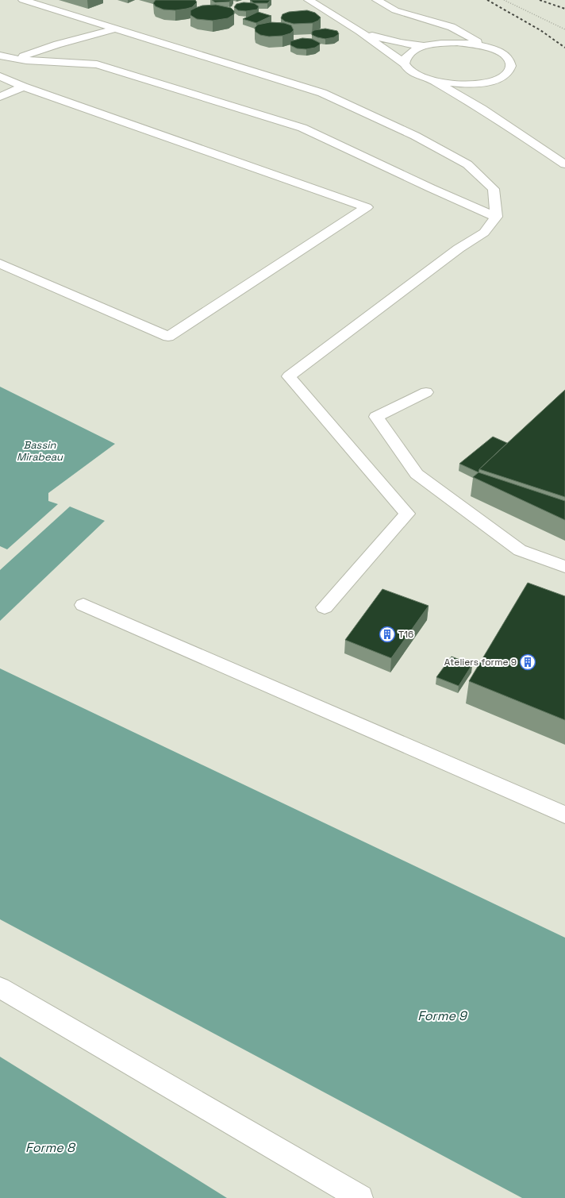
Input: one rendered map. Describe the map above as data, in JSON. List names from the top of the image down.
{
  "water": ["Bassin Mirabeau", "Forme 9", "Forme 8"],
  "places": {
    "building": ["T16", "Ateliers forme 9"]
  }
}
